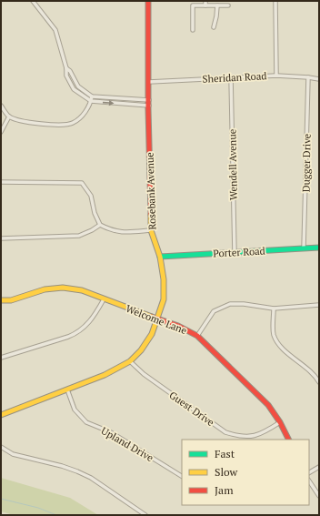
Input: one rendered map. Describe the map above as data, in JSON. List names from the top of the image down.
{
  "streets": {
    "street": [
      "Sheridan Road",
      "Dugger Drive",
      "Wendell Avenue",
      "Rosebank Avenue",
      "Porter Road",
      "Welcome Lane",
      "Guest Drive",
      "Upland Drive"
    ]
  },
  "crossings": [
    ["Sheridan Road", "Dugger Drive"],
    ["Sheridan Road", "Wendell Avenue"],
    ["Sheridan Road", "Rosebank Avenue"],
    ["Dugger Drive", "Porter Road"],
    ["Wendell Avenue", "Porter Road"],
    ["Rosebank Avenue", "Porter Road"],
    ["Rosebank Avenue", "Welcome Lane"],
    ["Rosebank Avenue", "Guest Drive"],
    ["Rosebank Avenue", "Upland Drive"],
    ["Welcome Lane", "Guest Drive"]
  ],
  "legend": ["Fast", "Slow", "Jam"]
}
